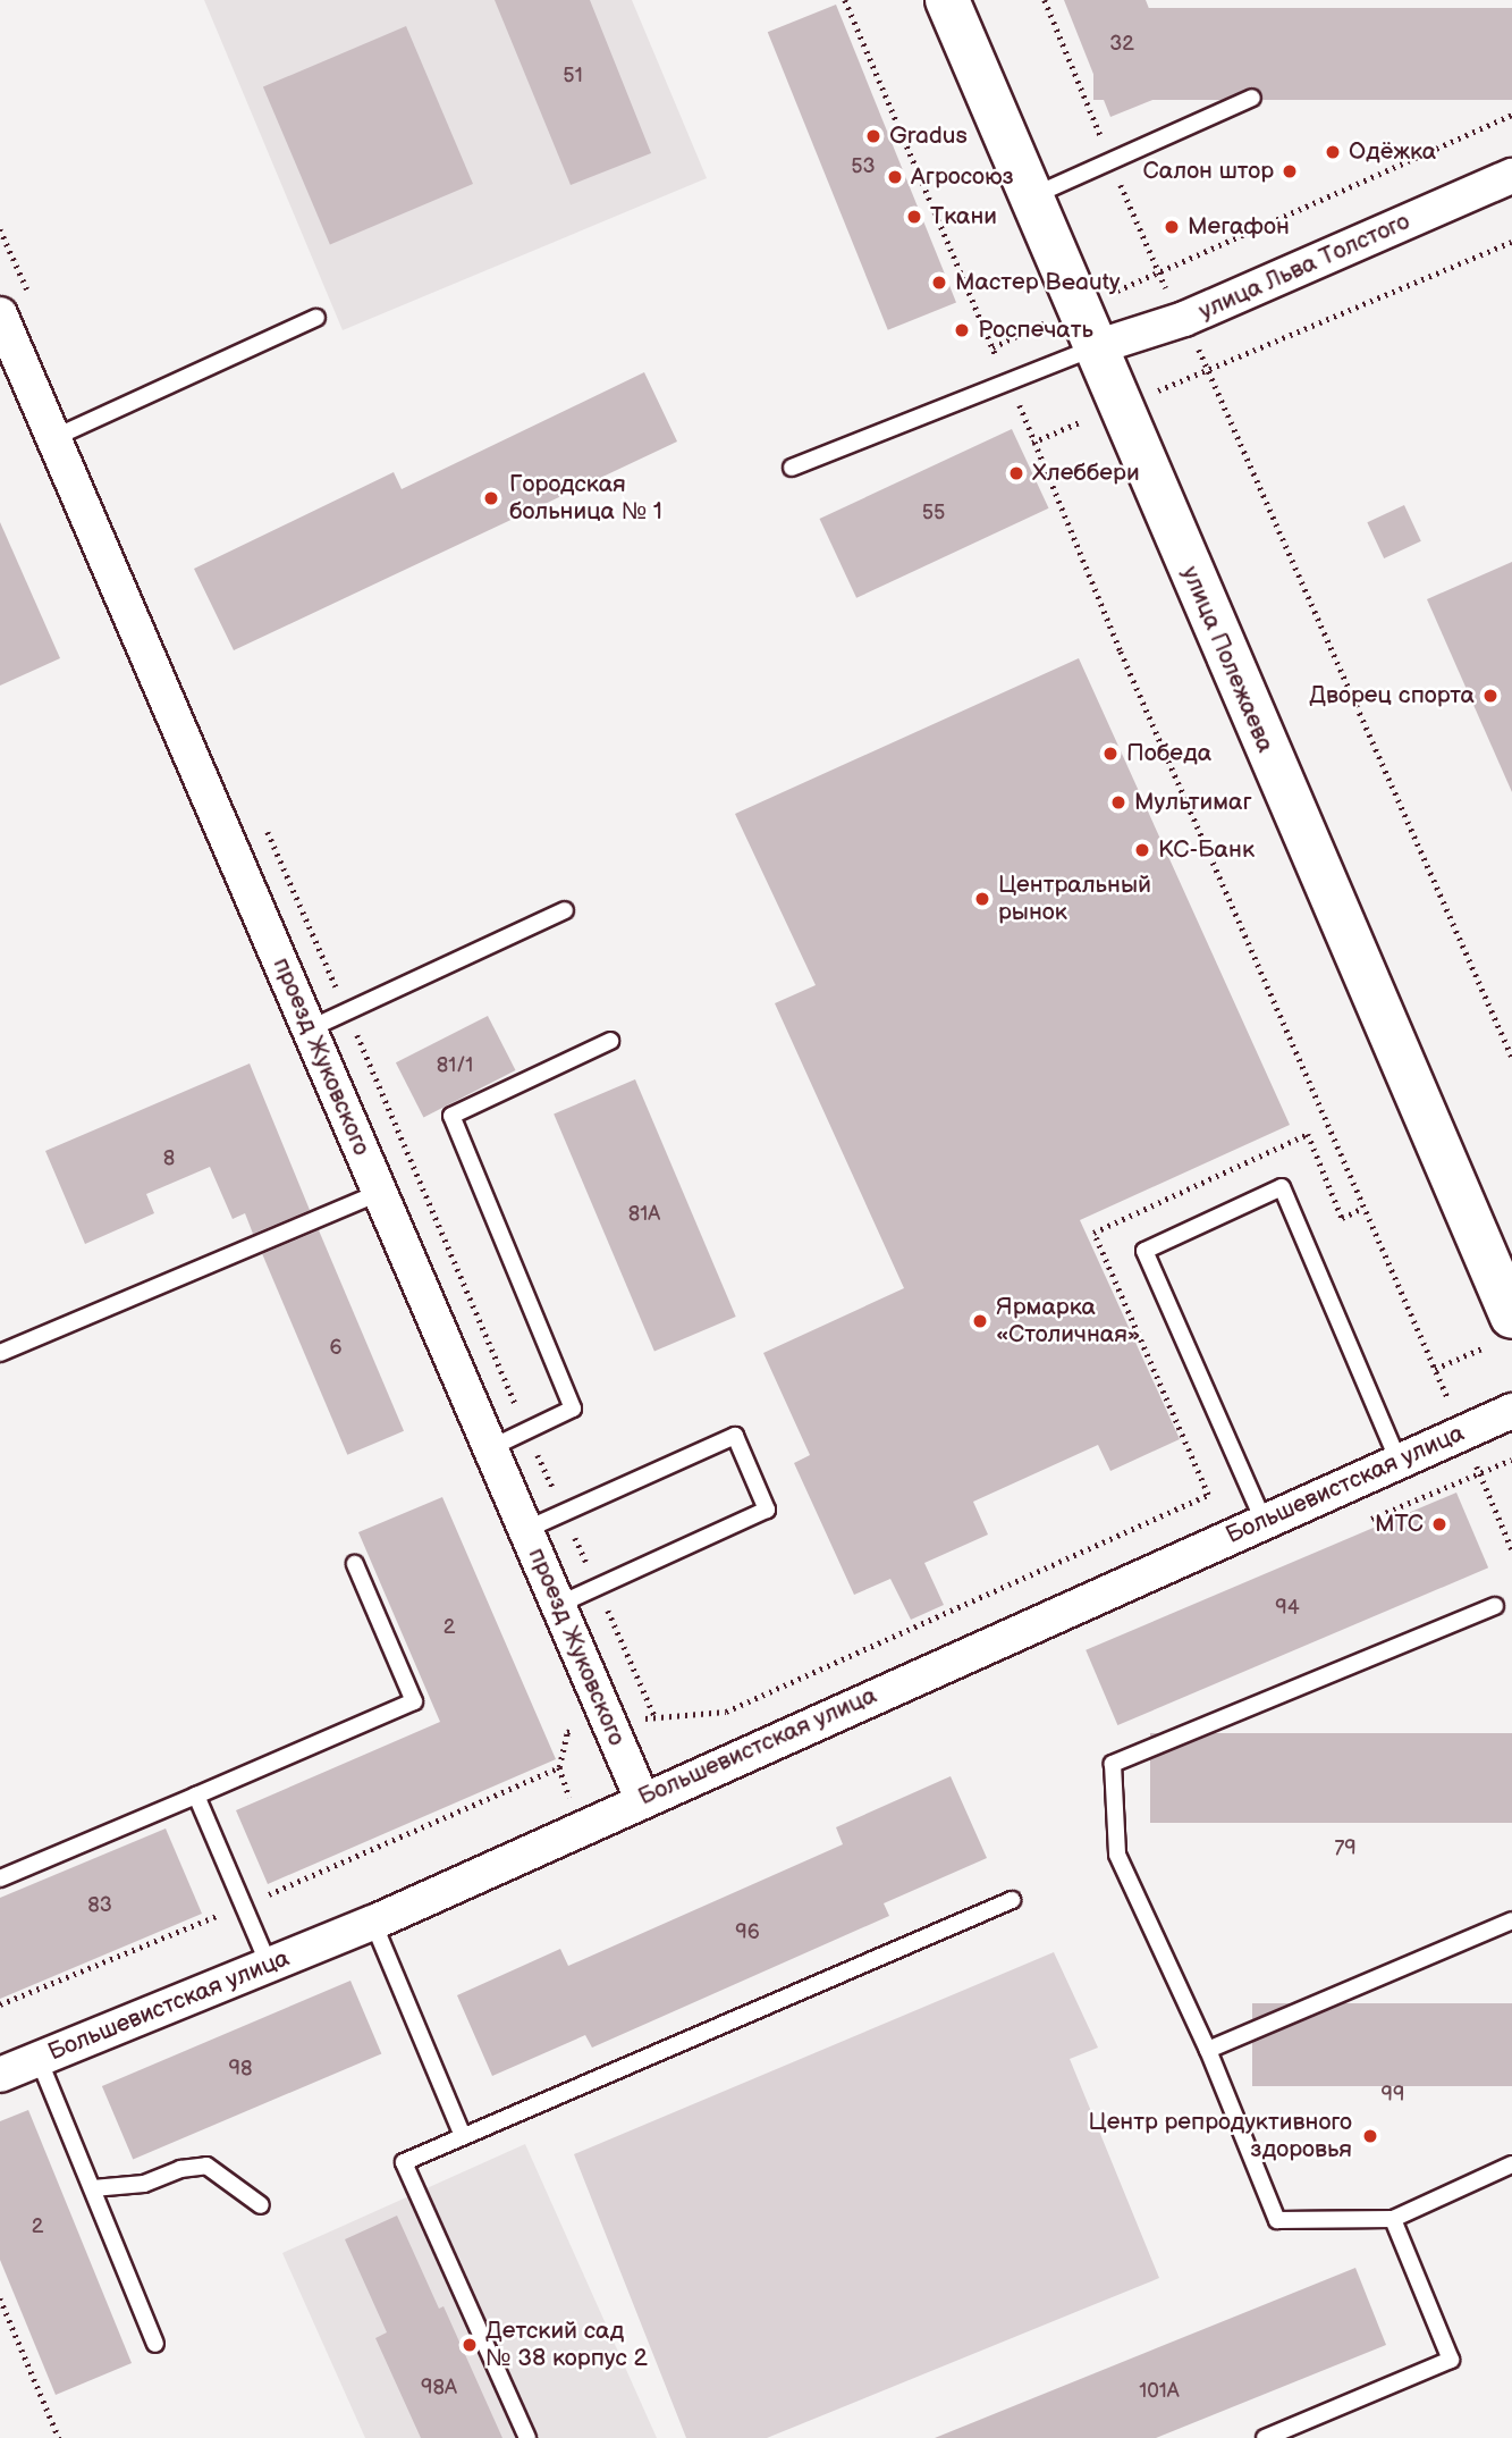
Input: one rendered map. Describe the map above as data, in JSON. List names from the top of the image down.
{
  "streets": {
    "main road": ["улица Полежаева"],
    "street": ["улица Льва Толстого", "проезд Жуковского", "Большевистская улица"]
  },
  "crossings": [
    ["улица Льва Толстого", "улица Полежаева"],
    ["проезд Жуковского", "Большевистская улица"]
  ],
  "places": [
    "Gradus",
    "Одёжка",
    "Салон штор",
    "Агросоюз",
    "Ткани",
    "Мегафон",
    "Мастер Beauty",
    "Роспечать",
    "Хлеббери",
    "Городская больница № 1",
    "Дворец cпорта",
    "Победа",
    "Мультимаг",
    "КС-Банк",
    "Центральный рынок",
    "Ярмарка «Столичная»",
    "МТС",
    "Центр репродуктивного здоровья",
    "Детский сад № 38 корпус 2"
  ],
  "house_numbers": [
    "32",
    "51",
    "53",
    "55",
    "81/1",
    "8",
    "81А",
    "6",
    "94",
    "2",
    "79",
    "83",
    "96",
    "98",
    "99",
    "2",
    "98А",
    "101А"
  ]
}
